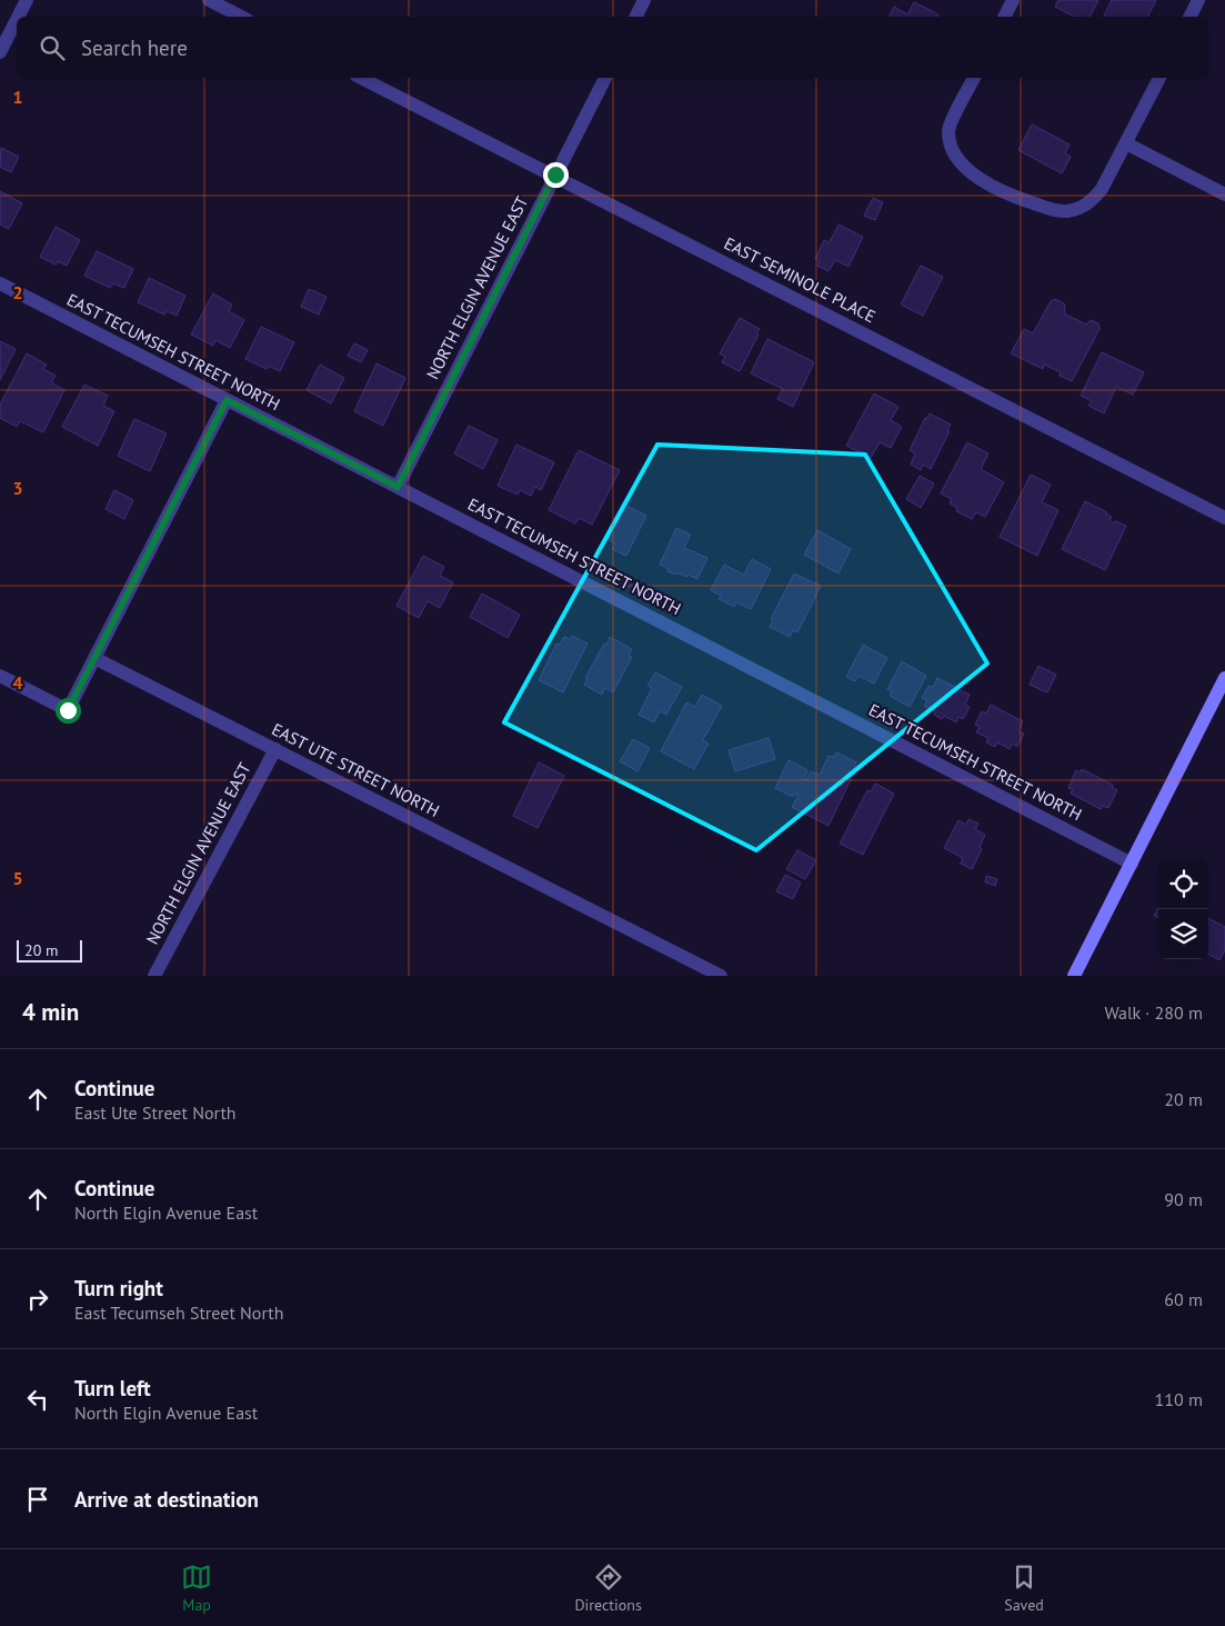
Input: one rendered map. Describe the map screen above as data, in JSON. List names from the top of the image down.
{
  "streets": {
    "street": [
      "EAST SEMINOLE PLACE",
      "NORTH ELGIN AVENUE EAST",
      "EAST TECUMSEH STREET NORTH",
      "EAST UTE STREET NORTH"
    ]
  },
  "crossings": [
    ["EAST SEMINOLE PLACE", "NORTH ELGIN AVENUE EAST"],
    ["NORTH ELGIN AVENUE EAST", "EAST TECUMSEH STREET NORTH"],
    ["NORTH ELGIN AVENUE EAST", "EAST UTE STREET NORTH"]
  ],
  "scale_bar": "20 m",
  "page": {
    "search": "Search here",
    "scale": "20 m",
    "heading": ["4 min", "Walk · 280 m"],
    "list": [
      ["Continue", "East Ute Street North", "20 m"],
      ["Continue", "North Elgin Avenue East", "90 m"],
      ["Turn right", "East Tecumseh Street North", "60 m"],
      ["Turn left", "North Elgin Avenue East", "110 m"],
      "Arrive at destination"
    ],
    "nav": ["Map", "Directions", "Saved"]
  },
  "grid": {
    "rows": [
      "1",
      "2",
      "3",
      "4",
      "5"
    ]
  }
}
